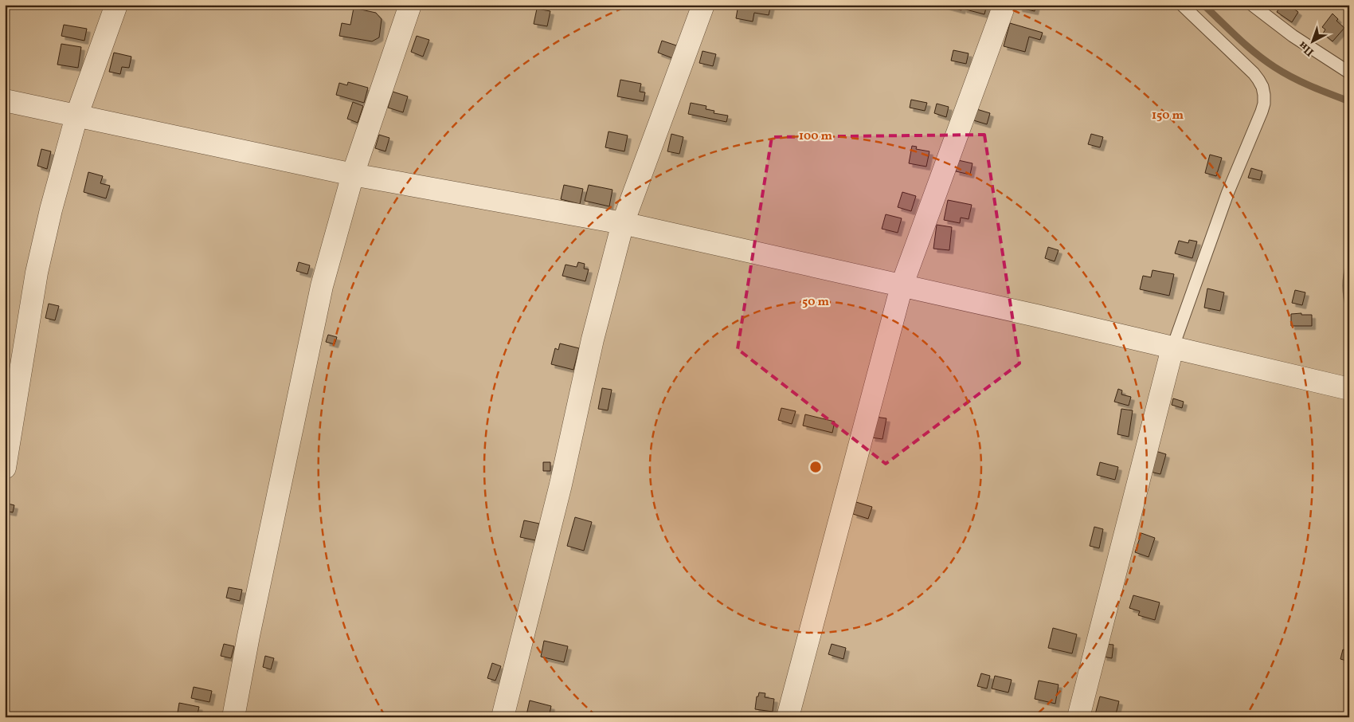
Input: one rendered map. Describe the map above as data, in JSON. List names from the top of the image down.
{
  "north": "bottom left",
  "rings": ["150 m", "100 m", "50 m"]
}
